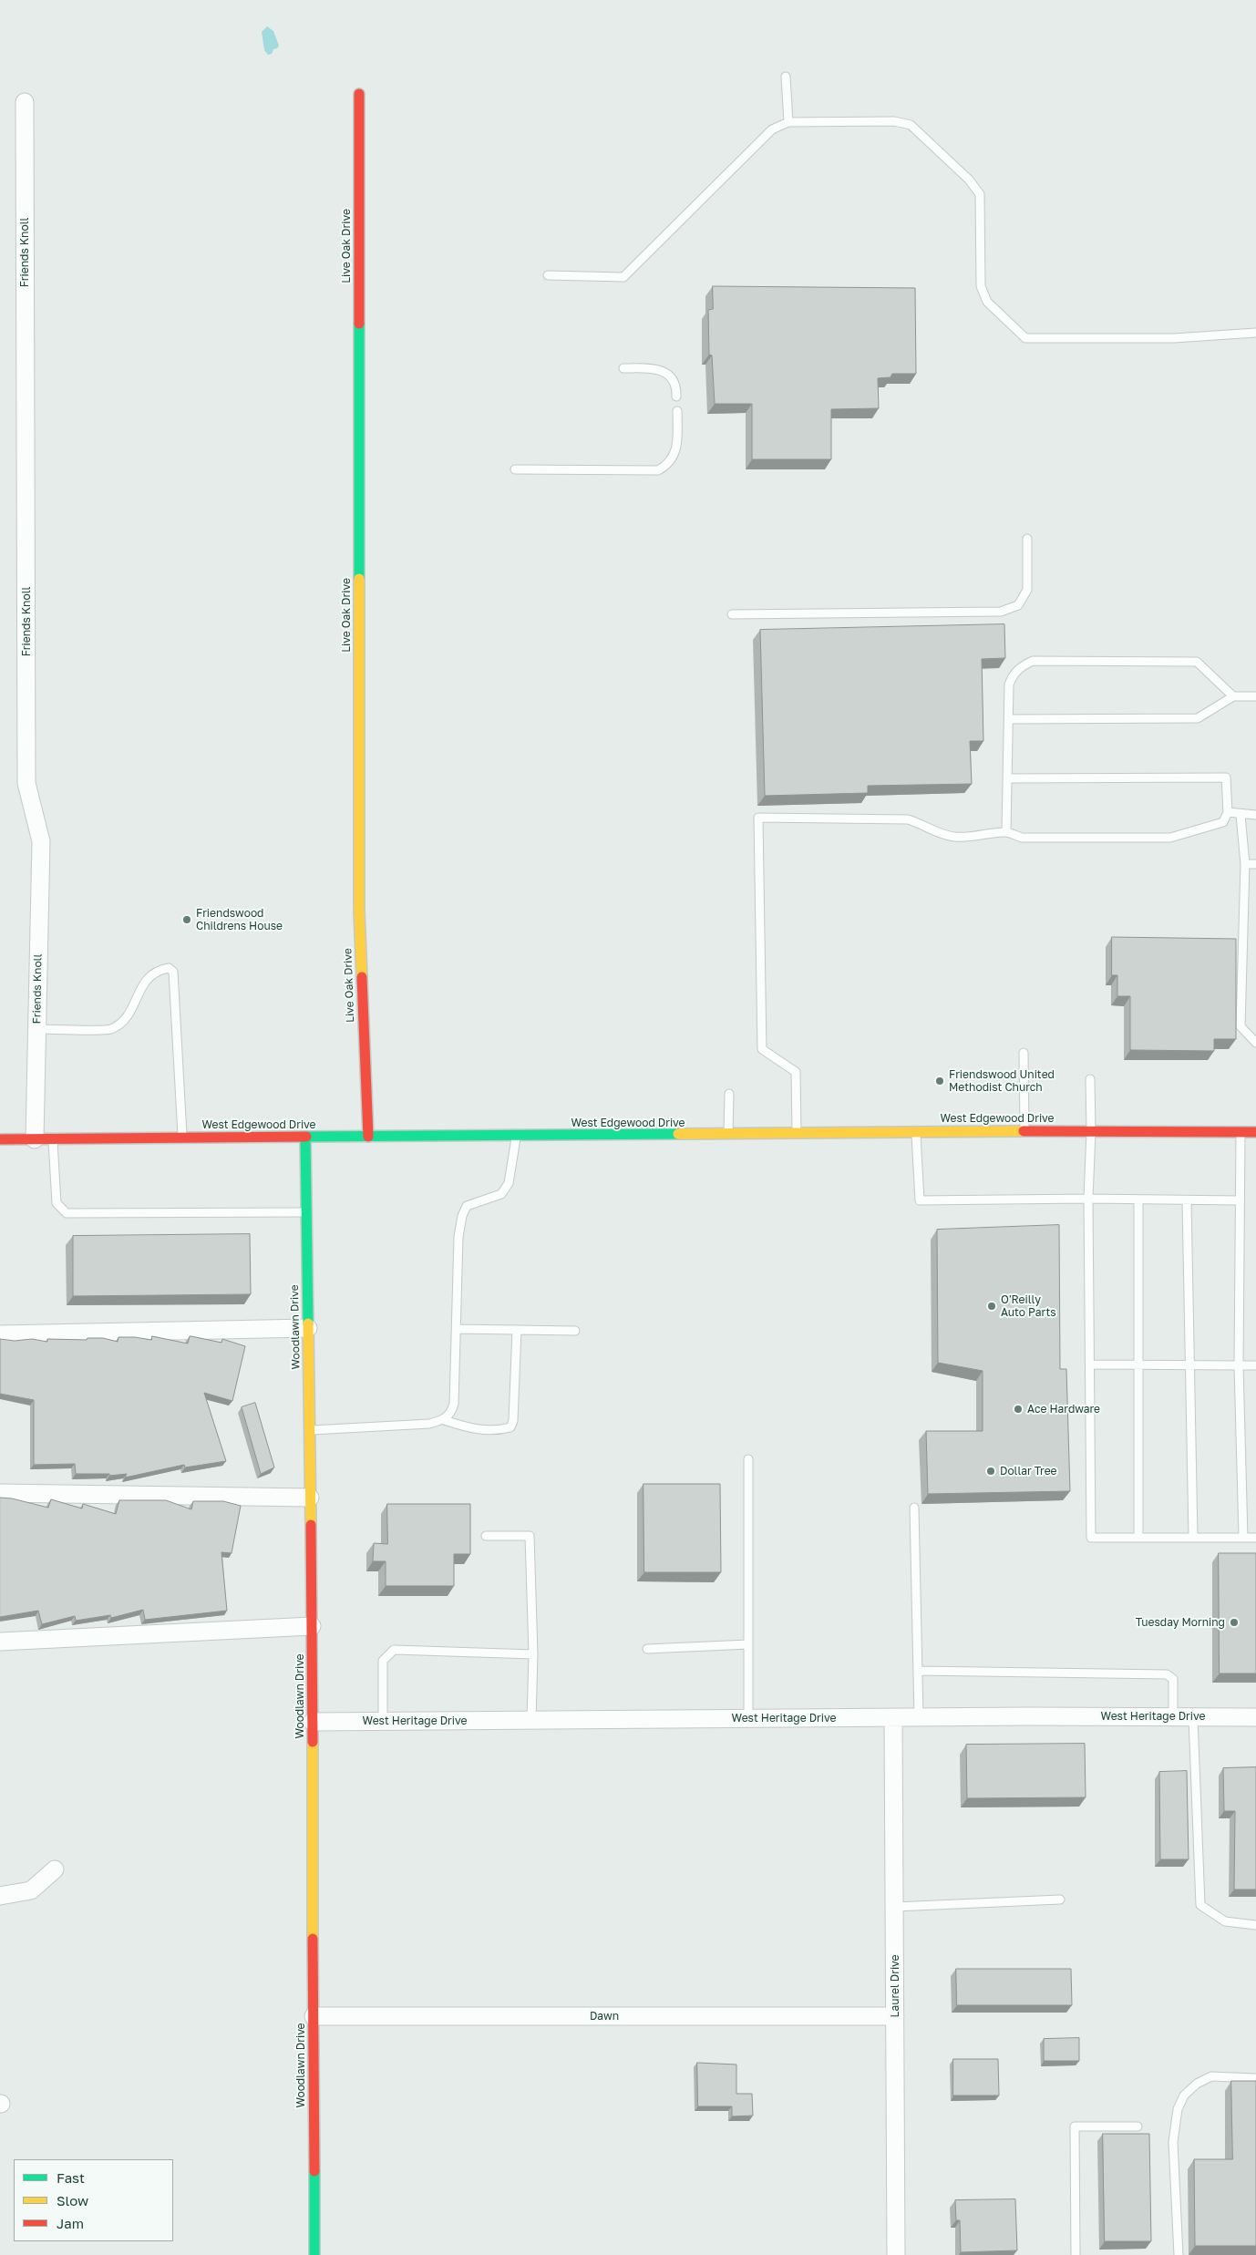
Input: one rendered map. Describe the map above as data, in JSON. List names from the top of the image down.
{
  "streets": {
    "street": [
      "Live Oak Drive",
      "Friends Knoll",
      "West Edgewood Drive",
      "Woodlawn Drive",
      "West Heritage Drive",
      "Laurel Drive",
      "Dawn"
    ]
  },
  "crossings": [
    ["Live Oak Drive", "West Edgewood Drive"],
    ["Friends Knoll", "West Edgewood Drive"],
    ["West Edgewood Drive", "Woodlawn Drive"],
    ["Woodlawn Drive", "West Heritage Drive"],
    ["Woodlawn Drive", "Dawn"],
    ["West Heritage Drive", "Laurel Drive"],
    ["Laurel Drive", "Dawn"]
  ],
  "places": [
    "Friendswood Childrens House",
    "Friendswood United Methodist Church",
    "O'Reilly Auto Parts",
    "Ace Hardware",
    "Dollar Tree",
    "Tuesday Morning"
  ],
  "legend": ["Fast", "Slow", "Jam"]
}
